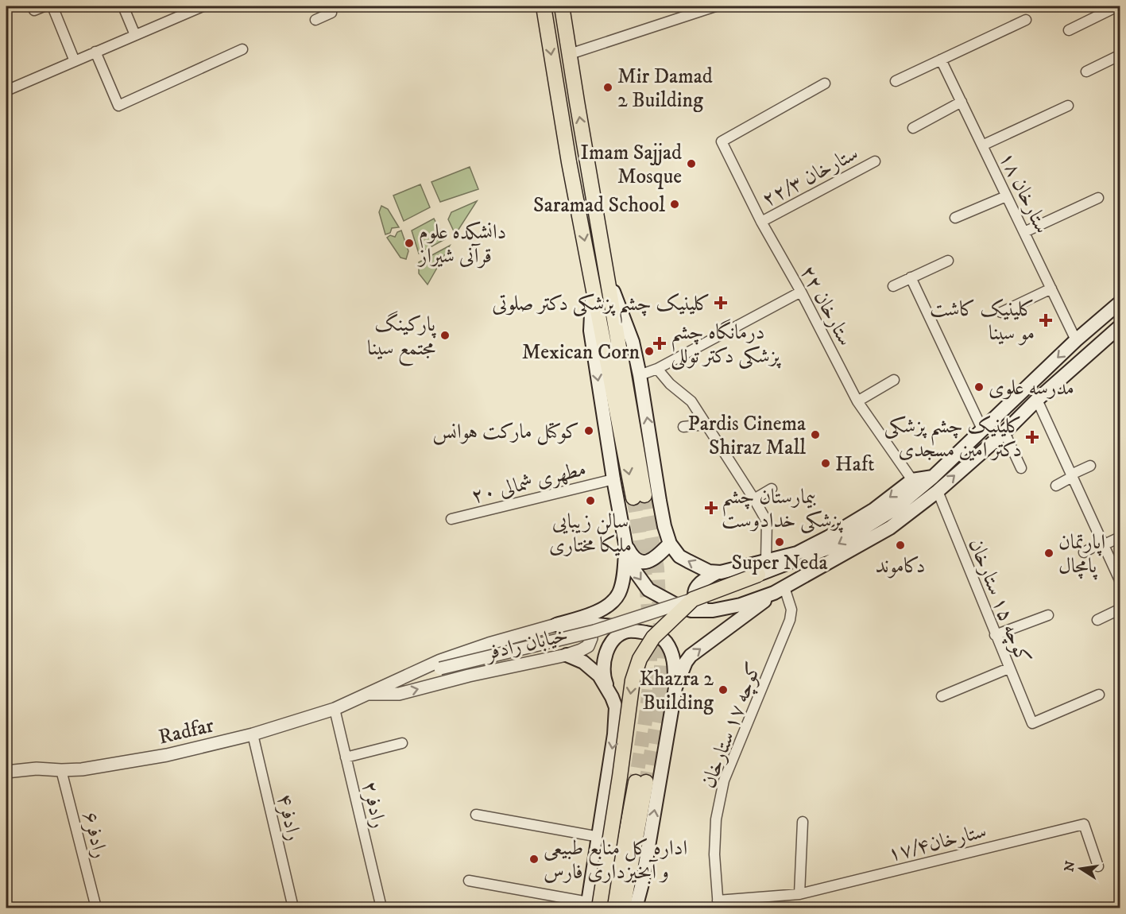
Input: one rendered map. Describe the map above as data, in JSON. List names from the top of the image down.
{
  "streets": {
    "street": [
      "۲۲/۳ ستارخان",
      "۱۸ ستارخان",
      "۲۲ ستارخان",
      "۲۰ مطهری شمالی",
      "کوچه ۱۵ ستارخان",
      "خیابان رادفر",
      "کوچه ۱۷ ستارخان",
      "Radfar",
      "رادفر۲",
      "رادفر۴",
      "رادفر۶",
      "ستارخان۱۷/۴"
    ]
  },
  "crossings": [
    ["۲۲/۳ ستارخان", "۲۲ ستارخان"],
    ["خیابان رادفر", "Radfar"],
    ["کوچه ۱۷ ستارخان", "ستارخان۱۷/۴"],
    ["Radfar", "رادفر۲"],
    ["Radfar", "رادفر۴"],
    ["Radfar", "رادفر۶"]
  ],
  "places": {
    "other": [
      "Mir Damad 2 Building",
      "Imam Sajjad Mosque",
      "Saramad School",
      "دانشکده علوم قرآنی شیراز",
      "پارکینگ مجتمع سینا",
      "Mexican Corn",
      "مدرسه علوی",
      "کوکتل مارکت هوانس",
      "Pardis Cinema Shiraz Mall",
      "Haft",
      "سالن زیبایی ملیکا مختاری",
      "Super Neda",
      "دکاموند",
      "اپارتمان پامچال",
      "Khazra 2 Building",
      "اداره کل منابع طبیعى و آبخیزدارى فارس"
    ],
    "health": [
      "کلینیک چشم پزشکی دکتر صلوتی",
      "کلینیک کاشت مو سینا",
      "درمانگاه چشم پزشكی دكتر توللی",
      "کلینیک چشم پزشکی دکتر امین مسجدی",
      "بیمارستان چشم پزشکی خدادوست"
    ]
  },
  "north": "left"
}
